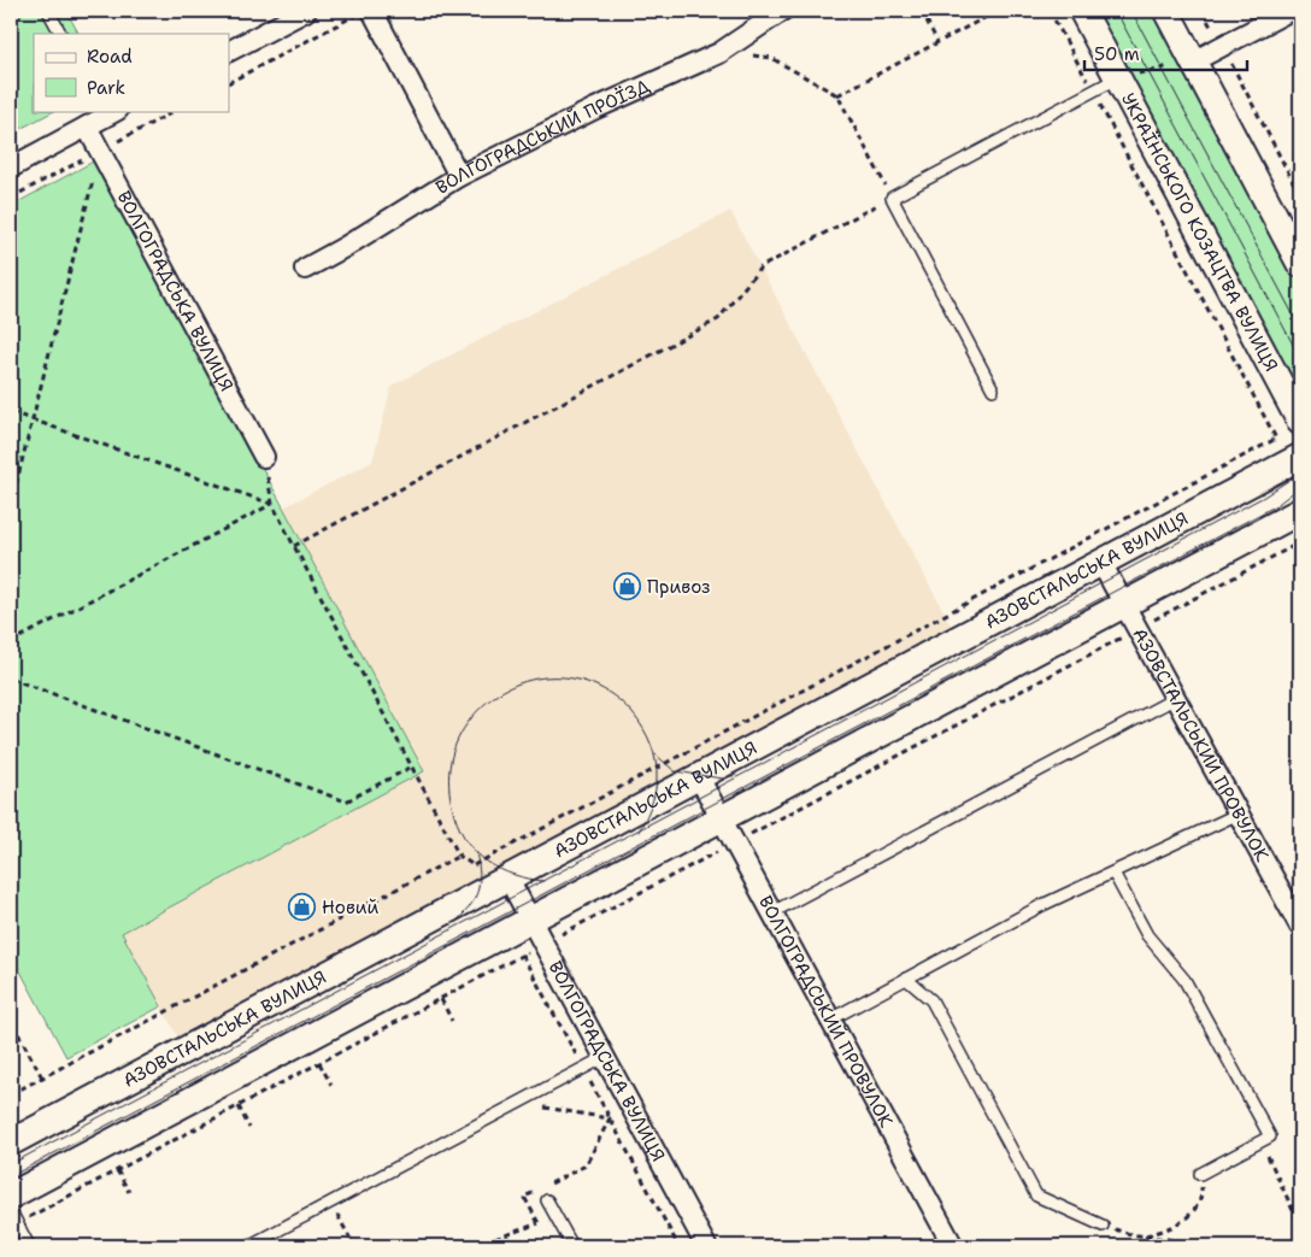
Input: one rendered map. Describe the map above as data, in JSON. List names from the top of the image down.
{
  "streets": {
    "street": [
      "ВОЛГОГРАДСЬКИЙ ПРОЇЗД",
      "УКРАЇНСЬКОГО КОЗАЦТВА ВУЛИЦЯ",
      "ВОЛГОГРАДСЬКА ВУЛИЦЯ",
      "АЗОВСТАЛЬСЬКА ВУЛИЦЯ",
      "АЗОВСТАЛЬСЬКИЙ ПРОВУЛОК",
      "ВОЛГОГРАДСЬКИЙ ПРОВУЛОК"
    ]
  },
  "crossings": [
    ["ВОЛГОГРАДСЬКА ВУЛИЦЯ", "АЗОВСТАЛЬСЬКА ВУЛИЦЯ"],
    ["АЗОВСТАЛЬСЬКА ВУЛИЦЯ", "АЗОВСТАЛЬСЬКИЙ ПРОВУЛОК"],
    ["АЗОВСТАЛЬСЬКА ВУЛИЦЯ", "ВОЛГОГРАДСЬКИЙ ПРОВУЛОК"]
  ],
  "places": {
    "shop": ["Привоз", "Новий"]
  },
  "legend": ["Road", "Park"],
  "scale_bar": "50 m"
}
